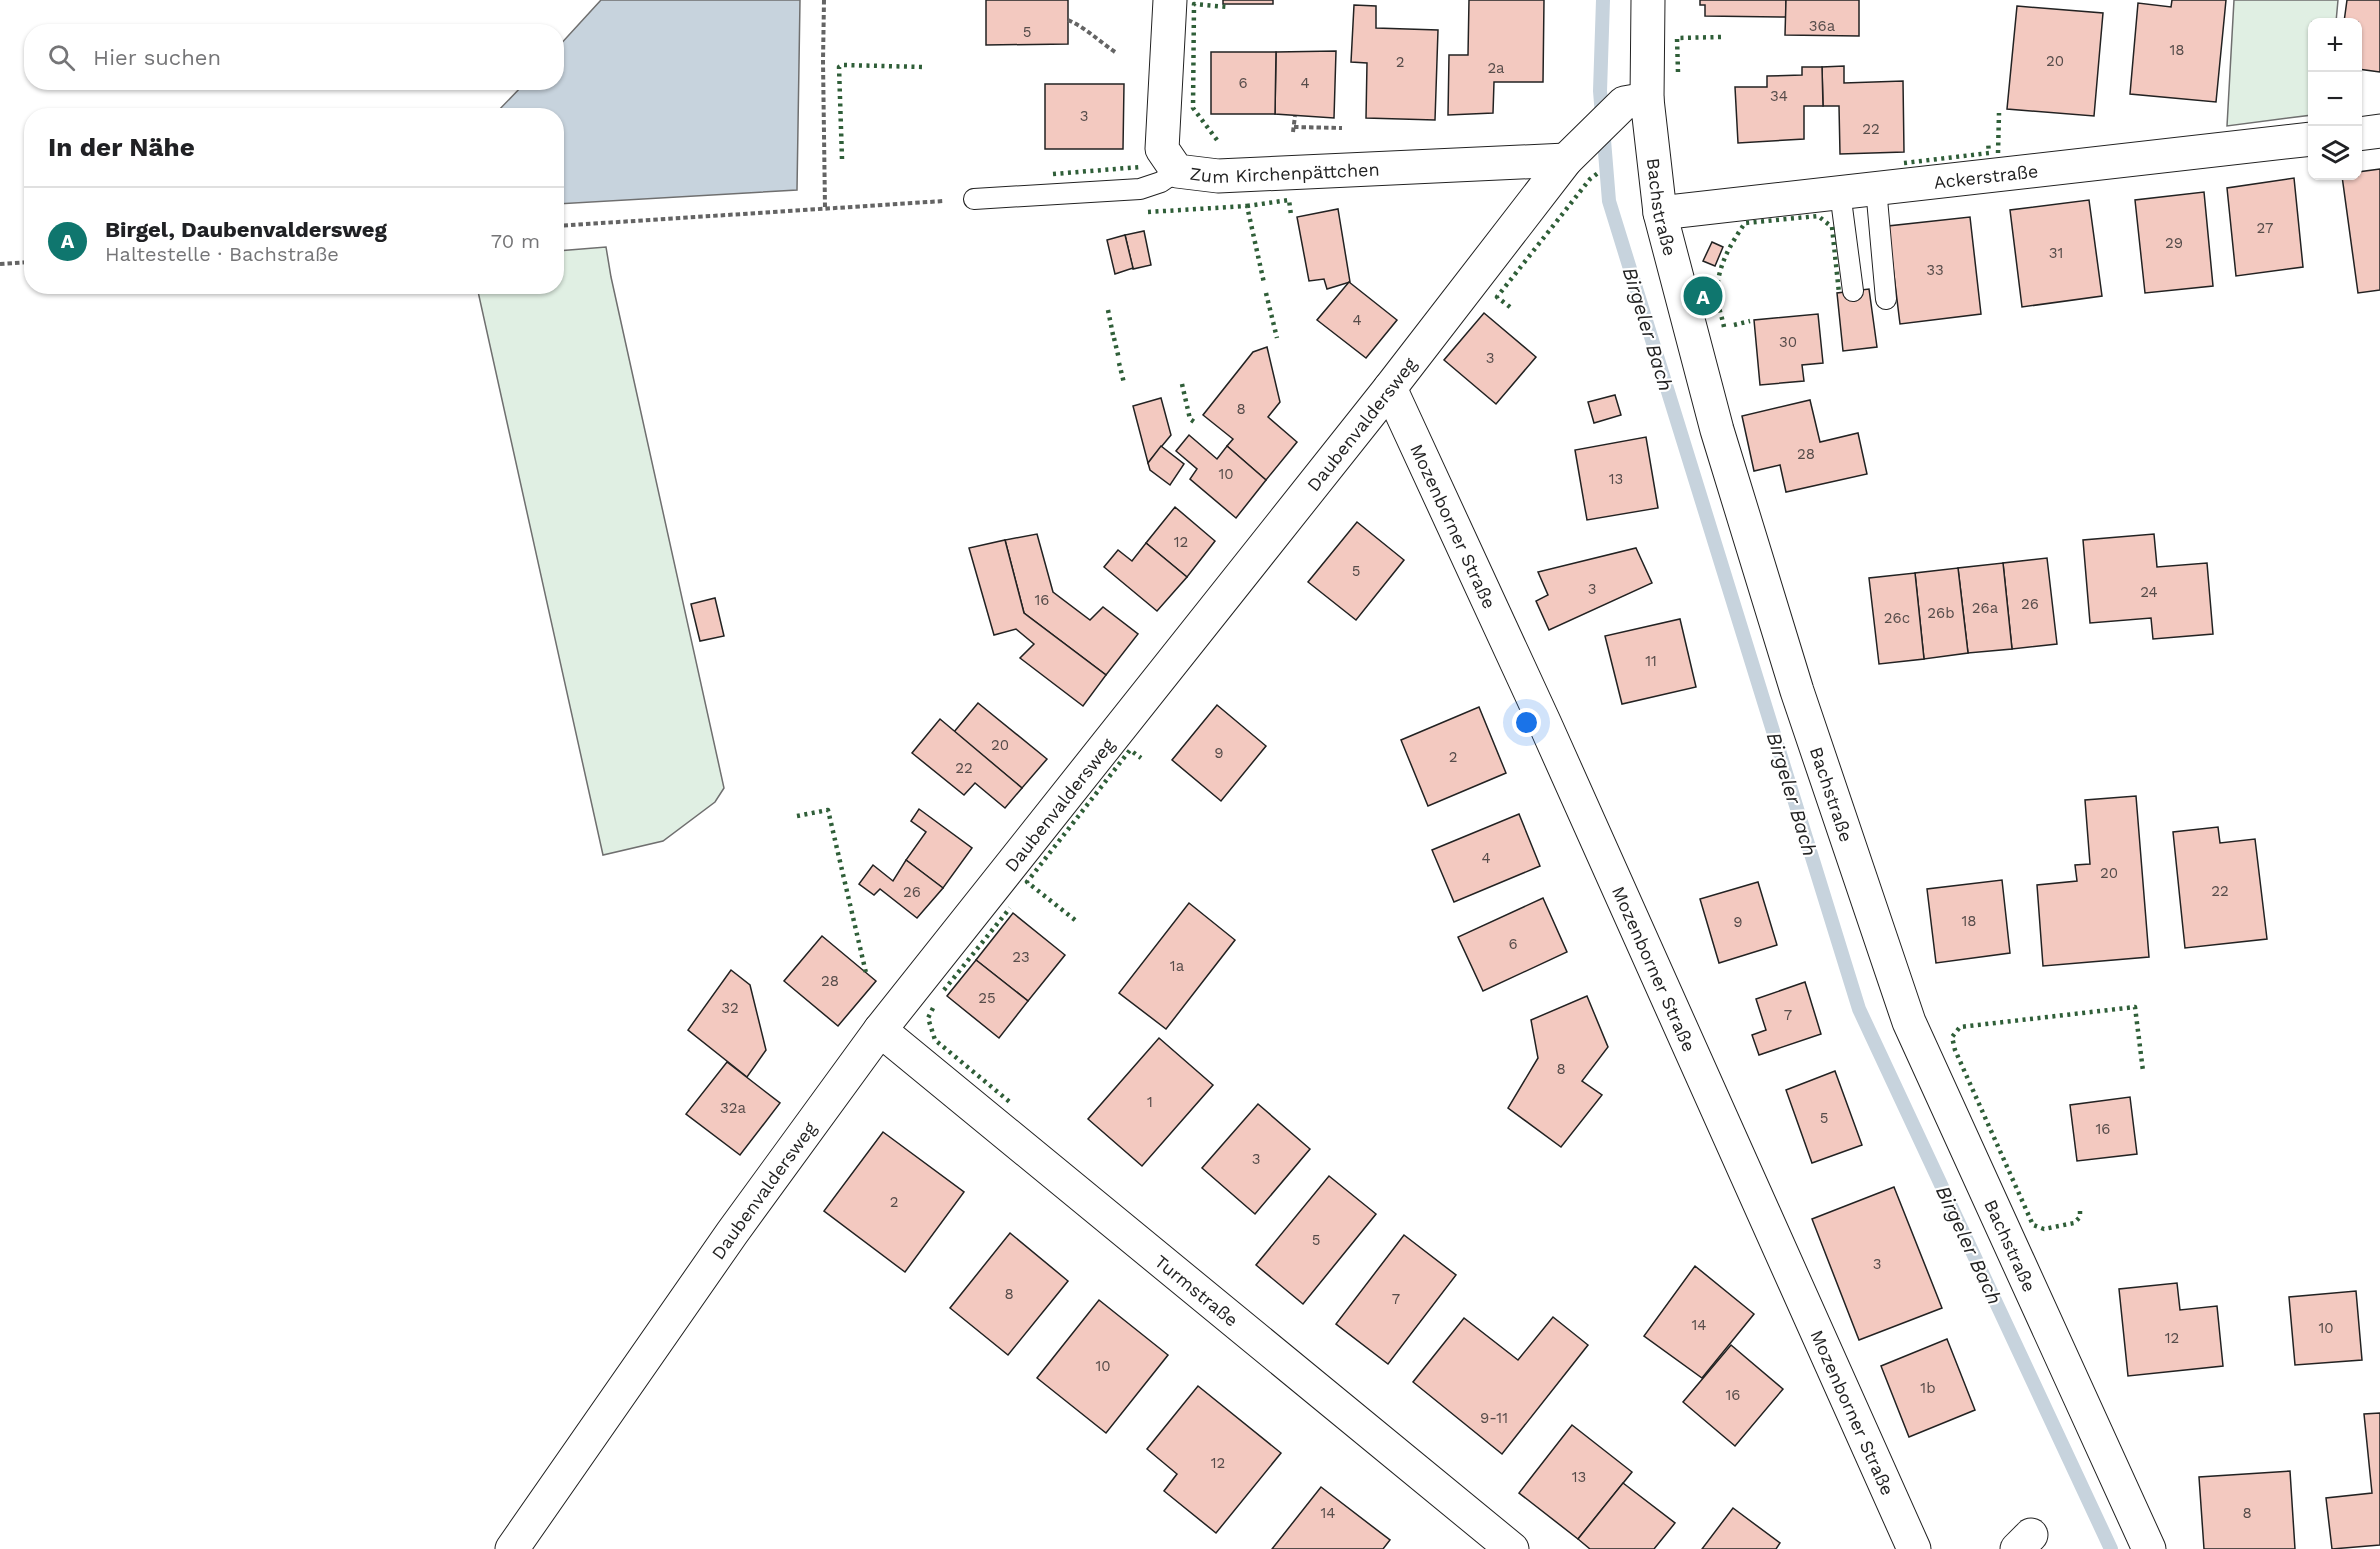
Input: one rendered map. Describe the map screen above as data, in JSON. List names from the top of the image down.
{
  "streets": {
    "street": [
      "Zum Kirchenpättchen",
      "Ackerstraße",
      "Bachstraße",
      "Daubenvaldersweg",
      "Mozenborner Straße",
      "Turmstraße"
    ]
  },
  "crossings": [
    ["Zum Kirchenpättchen", "Daubenvaldersweg"],
    ["Ackerstraße", "Bachstraße"],
    ["Bachstraße", "Daubenvaldersweg"],
    ["Daubenvaldersweg", "Mozenborner Straße"],
    ["Daubenvaldersweg", "Turmstraße"]
  ],
  "water": ["Birgeler Bach"],
  "house_numbers": [
    "36a",
    "5",
    "18",
    "20",
    "2",
    "2a",
    "6",
    "4",
    "34",
    "3",
    "22",
    "27",
    "29",
    "31",
    "33",
    "4",
    "30",
    "3",
    "8",
    "28",
    "10",
    "13",
    "12",
    "5",
    "3",
    "24",
    "16",
    "26",
    "26a",
    "26b",
    "26c",
    "11",
    "20",
    "9",
    "2",
    "22",
    "4",
    "20",
    "22",
    "26",
    "18",
    "9",
    "6",
    "23",
    "1a",
    "28",
    "25",
    "32",
    "7",
    "8",
    "1",
    "32a",
    "5",
    "16",
    "3",
    "2",
    "5",
    "3",
    "8",
    "7",
    "14",
    "10",
    "12",
    "10",
    "1b",
    "16",
    "9-11",
    "12",
    "13",
    "14",
    "8"
  ],
  "page": {
    "map_buttons": ["+", "−"],
    "search": "Hier suchen",
    "heading": "In der Nähe",
    "list": [
      {
        "mark": "A",
        "name": "Birgel, Daubenvaldersweg",
        "note": "Haltestelle · Bachstraße",
        "value": "70 m"
      }
    ],
    "pins": "A"
  }
}
